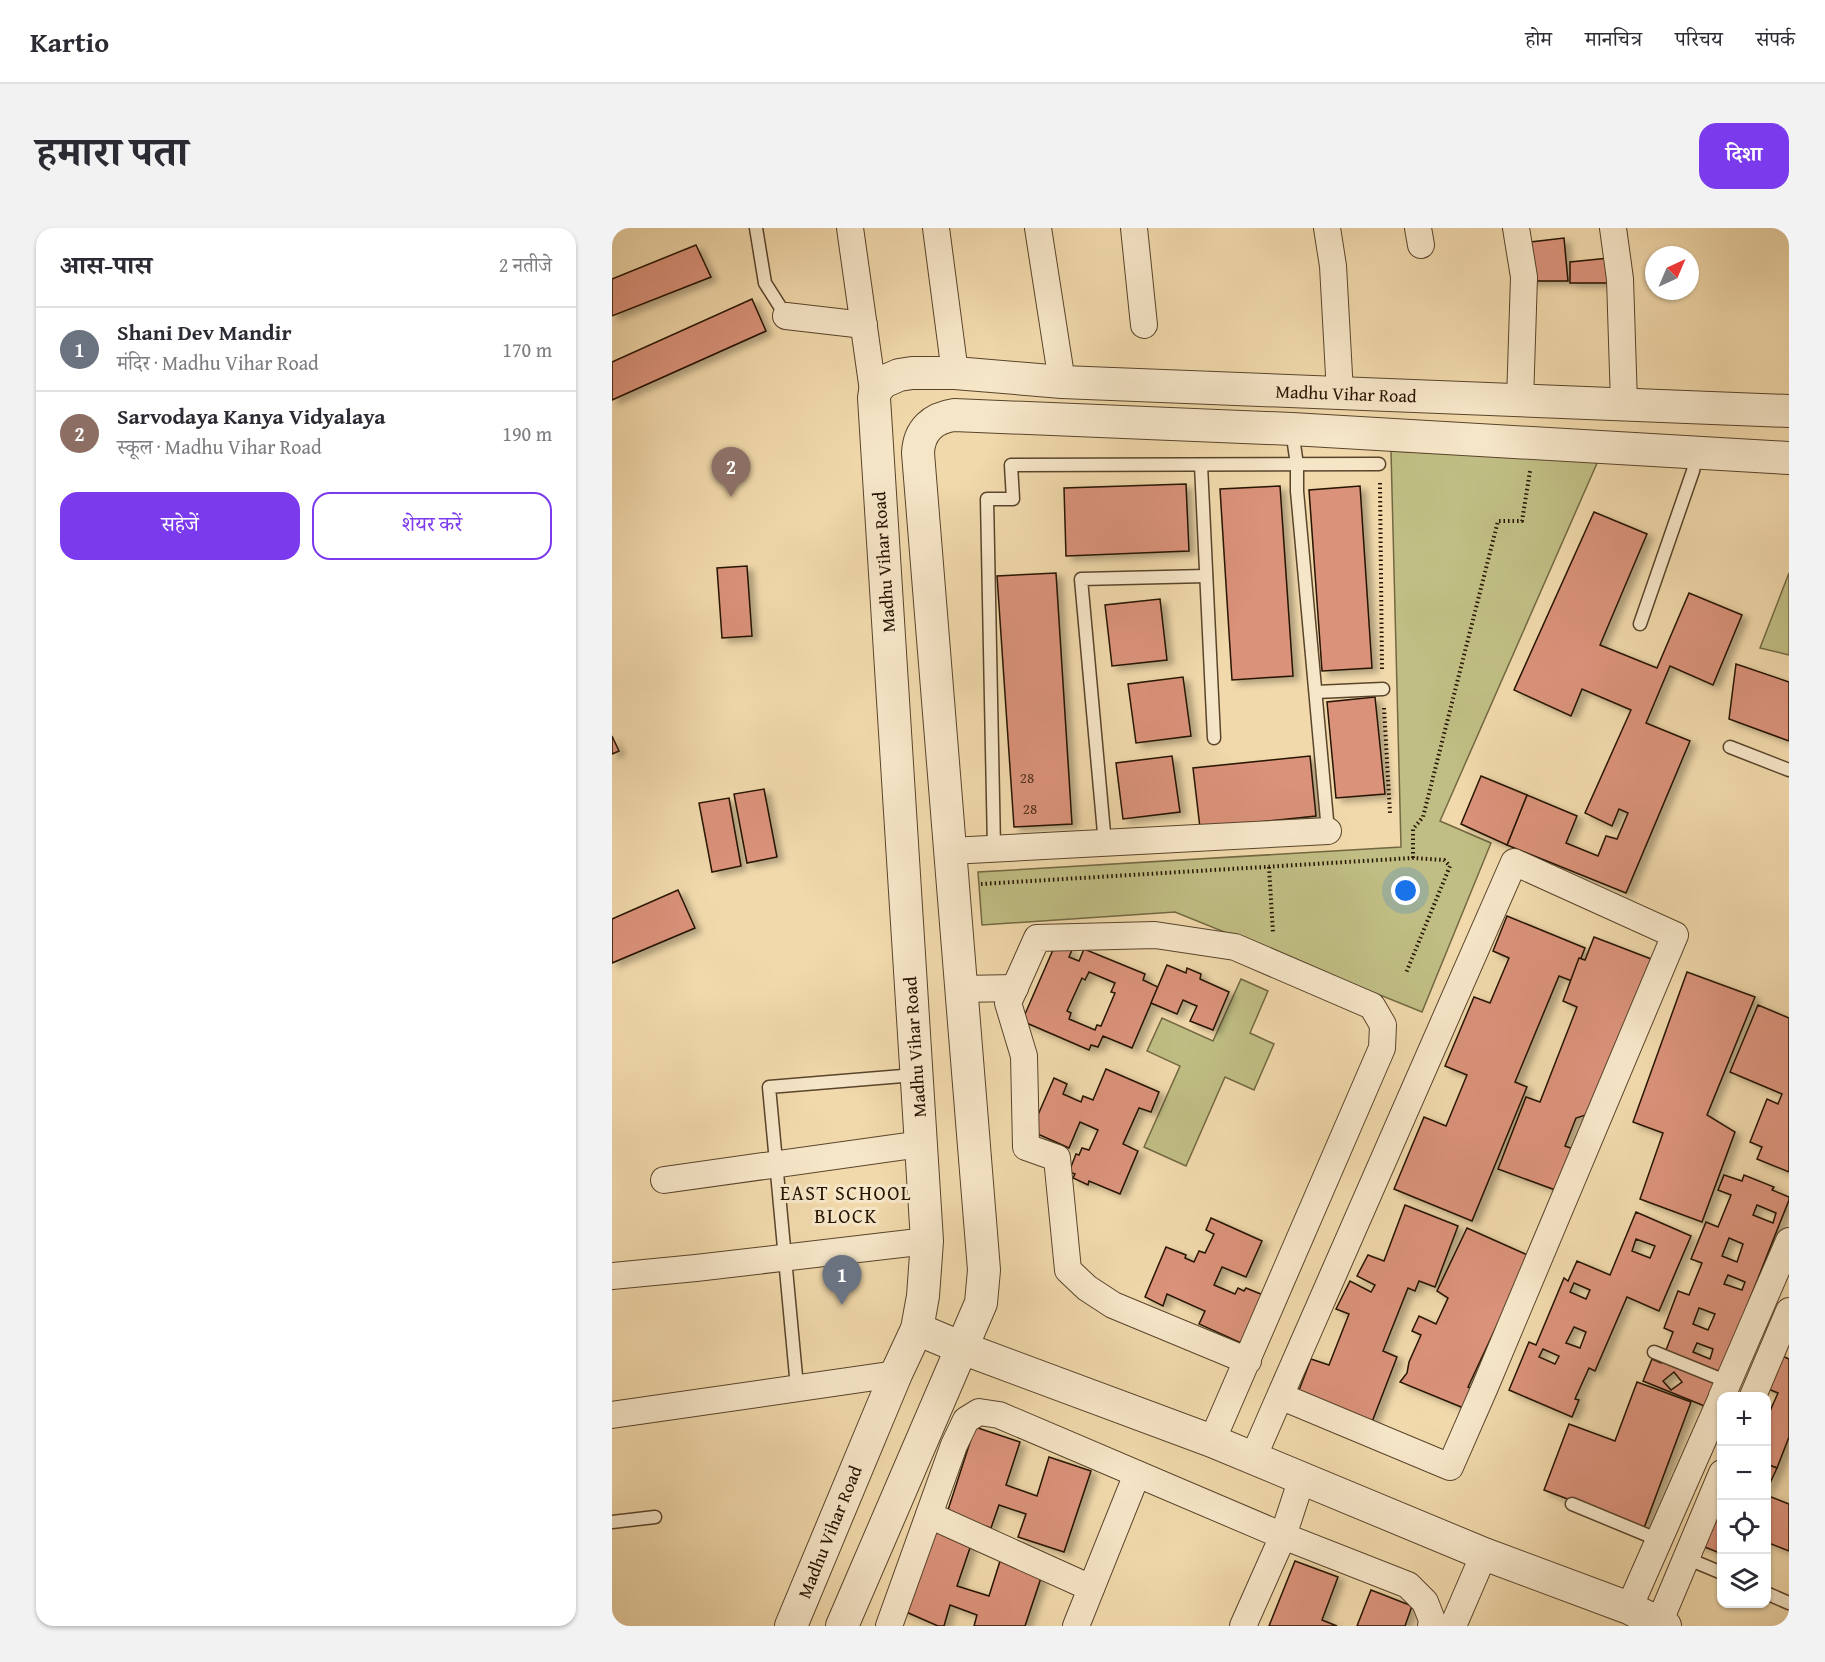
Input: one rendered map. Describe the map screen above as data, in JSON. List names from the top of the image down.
{
  "streets": {
    "street": ["Madhu Vihar Road"]
  },
  "districts": ["EAST SCHOOL BLOCK"],
  "house_numbers": ["28", "28"],
  "north": "top right",
  "page": {
    "header": "Kartio",
    "nav": [
      "होम",
      "मानचित्र",
      "परिचय",
      "संपर्क"
    ],
    "title": "हमारा पता",
    "buttons": [
      "दिशा",
      ["सहेजें", "शेयर करें"]
    ],
    "heading": ["आस-पास", "2 नतीजे"],
    "list": [
      {
        "mark": "1",
        "name": "Shani Dev Mandir",
        "note": "मंदिर · Madhu Vihar Road",
        "value": "170 m"
      },
      {
        "mark": "2",
        "name": "Sarvodaya Kanya Vidyalaya",
        "note": "स्कूल · Madhu Vihar Road",
        "value": "190 m"
      }
    ],
    "pins": ["2", "1"],
    "map_buttons": ["+", "−"]
  }
}
